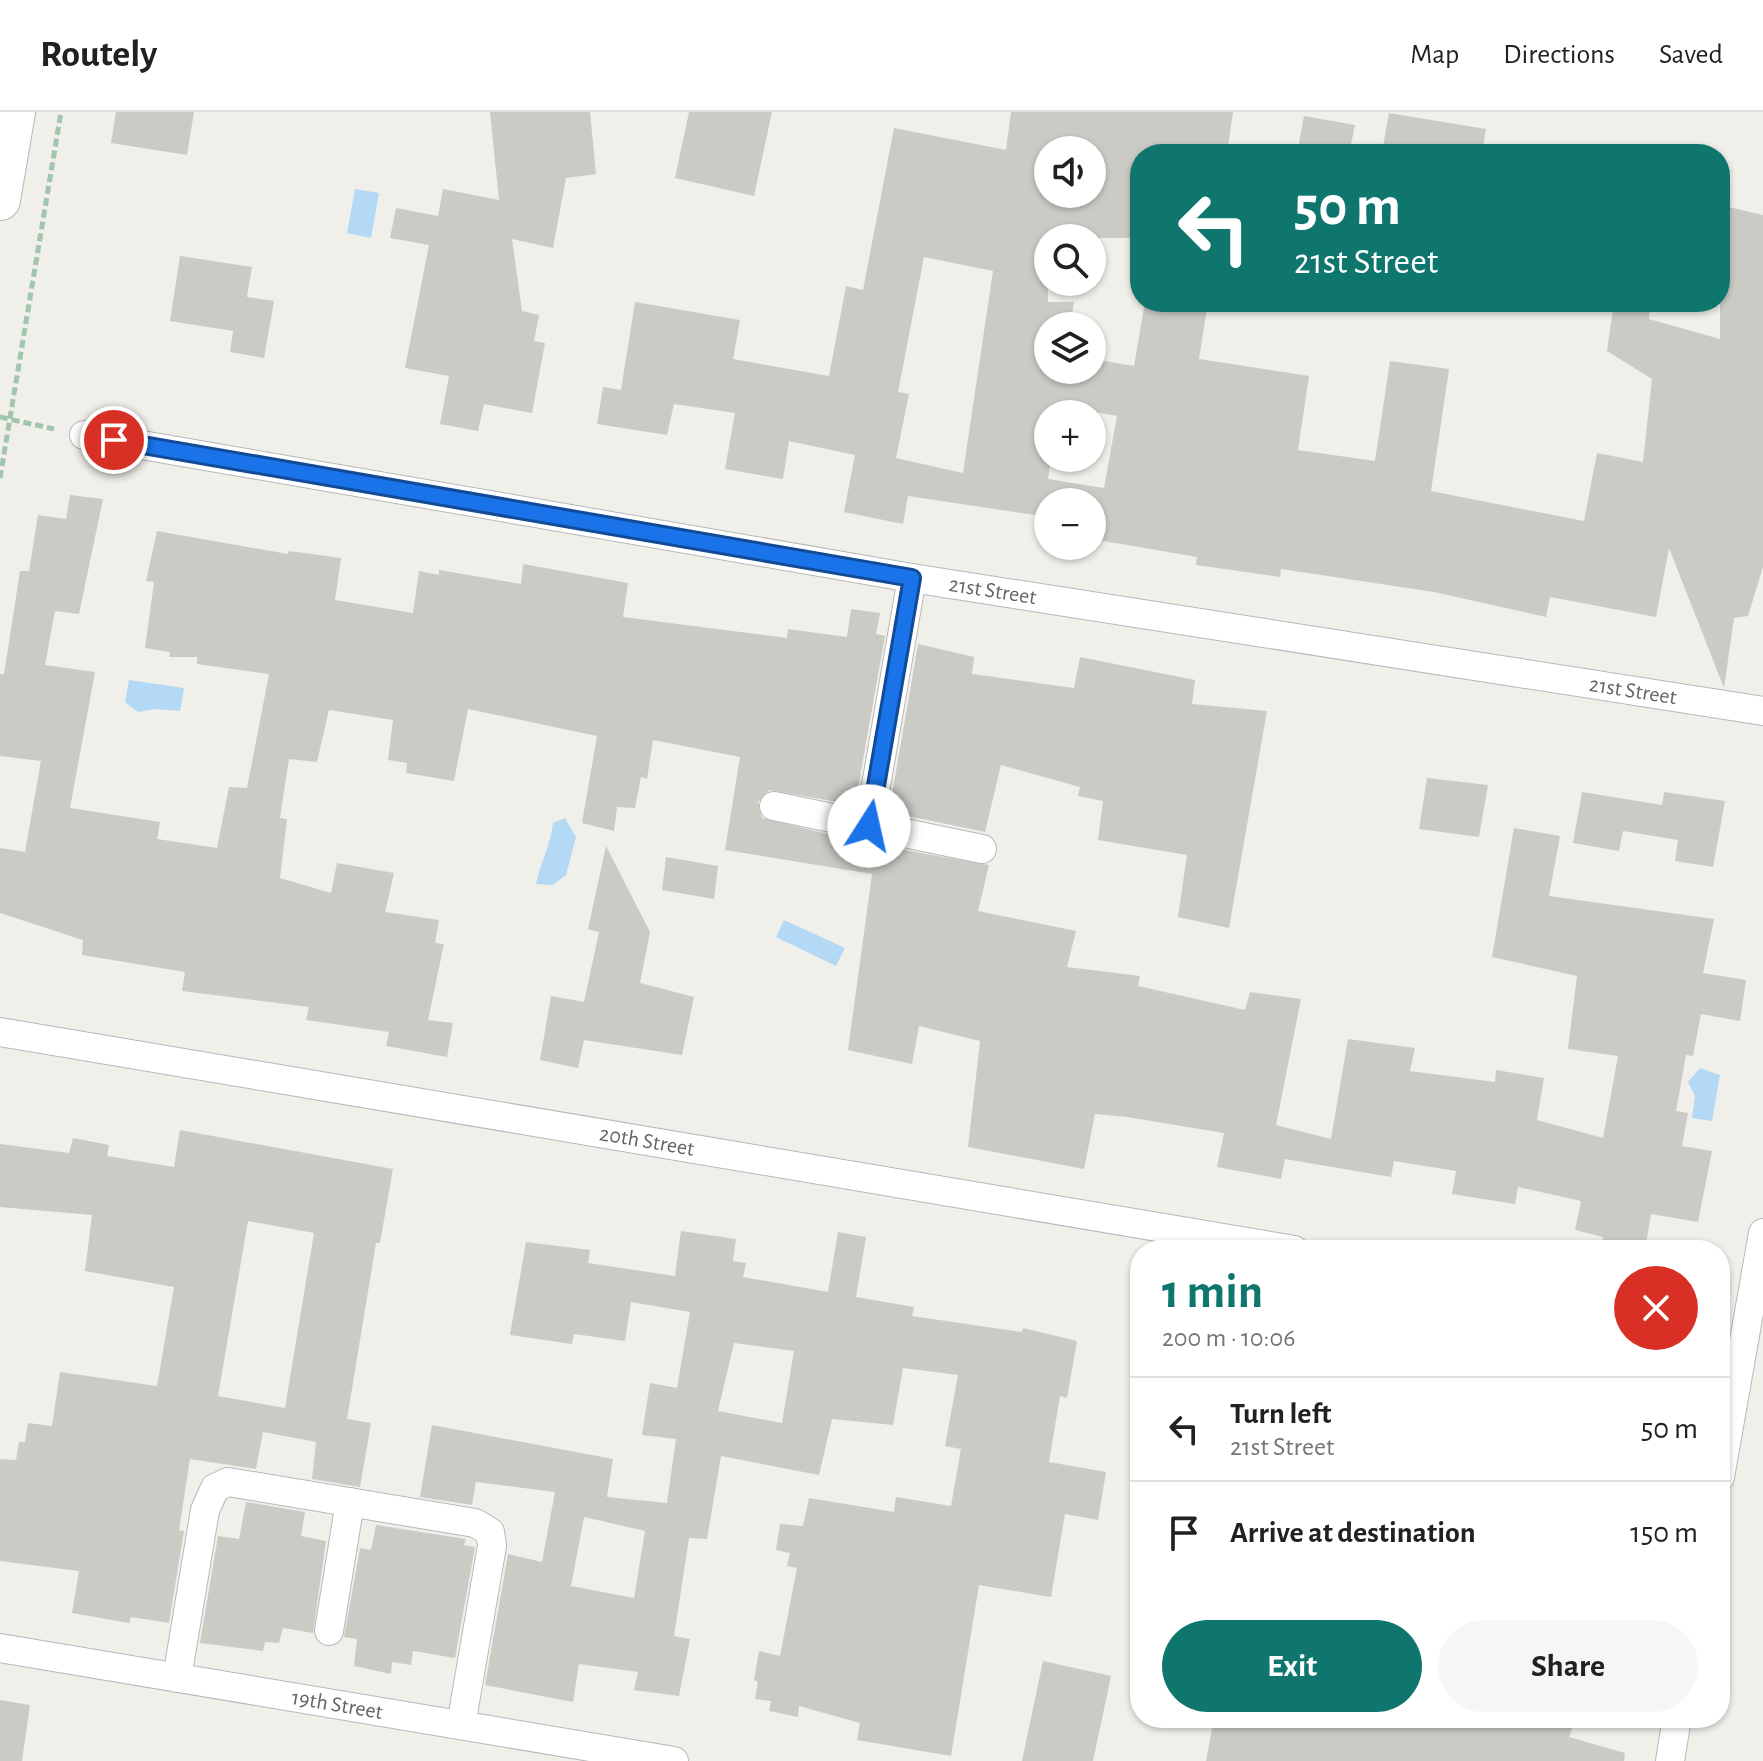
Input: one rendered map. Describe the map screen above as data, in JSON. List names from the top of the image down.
{
  "streets": {
    "street": ["21st Street", "20th Street", "19th Street"]
  },
  "page": {
    "header": "Routely",
    "nav": ["Map", "Directions", "Saved"],
    "map_buttons": ["+", "−"],
    "turn": ["50 m", "21st Street"],
    "heading": ["1 min", "200 m · 10:06"],
    "list": [
      {
        "name": "Turn left",
        "note": "21st Street",
        "value": "50 m"
      },
      {
        "name": "Arrive at destination",
        "value": "150 m"
      }
    ],
    "buttons": ["Exit", "Share"]
  }
}
